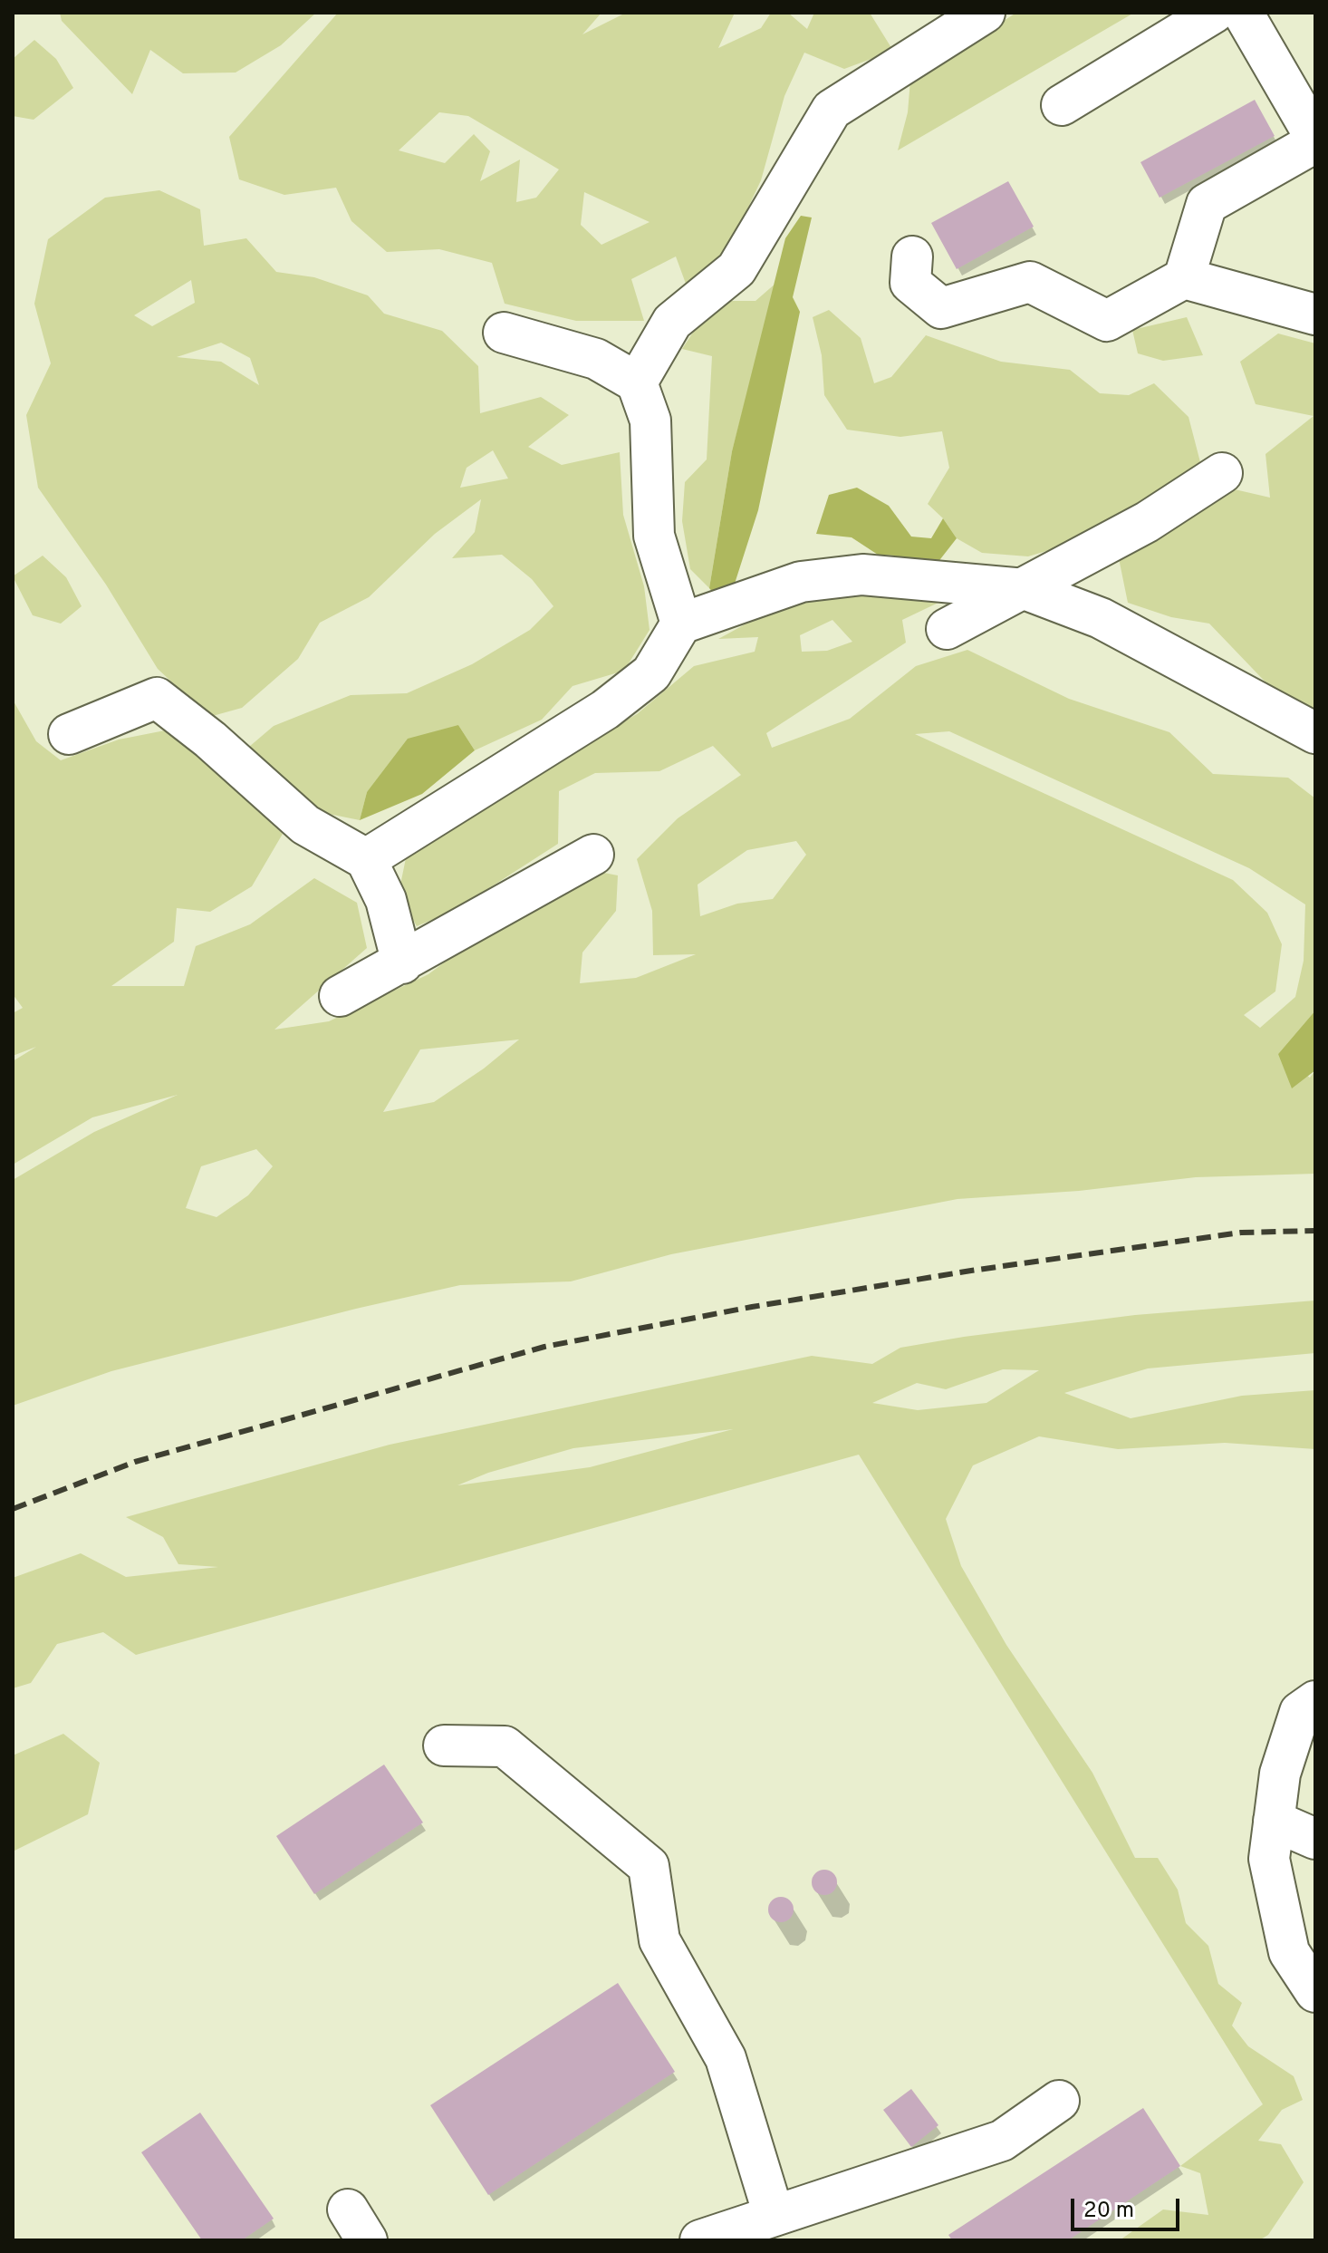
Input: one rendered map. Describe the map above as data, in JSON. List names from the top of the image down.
{
  "scale_bar": "20 m"
}
